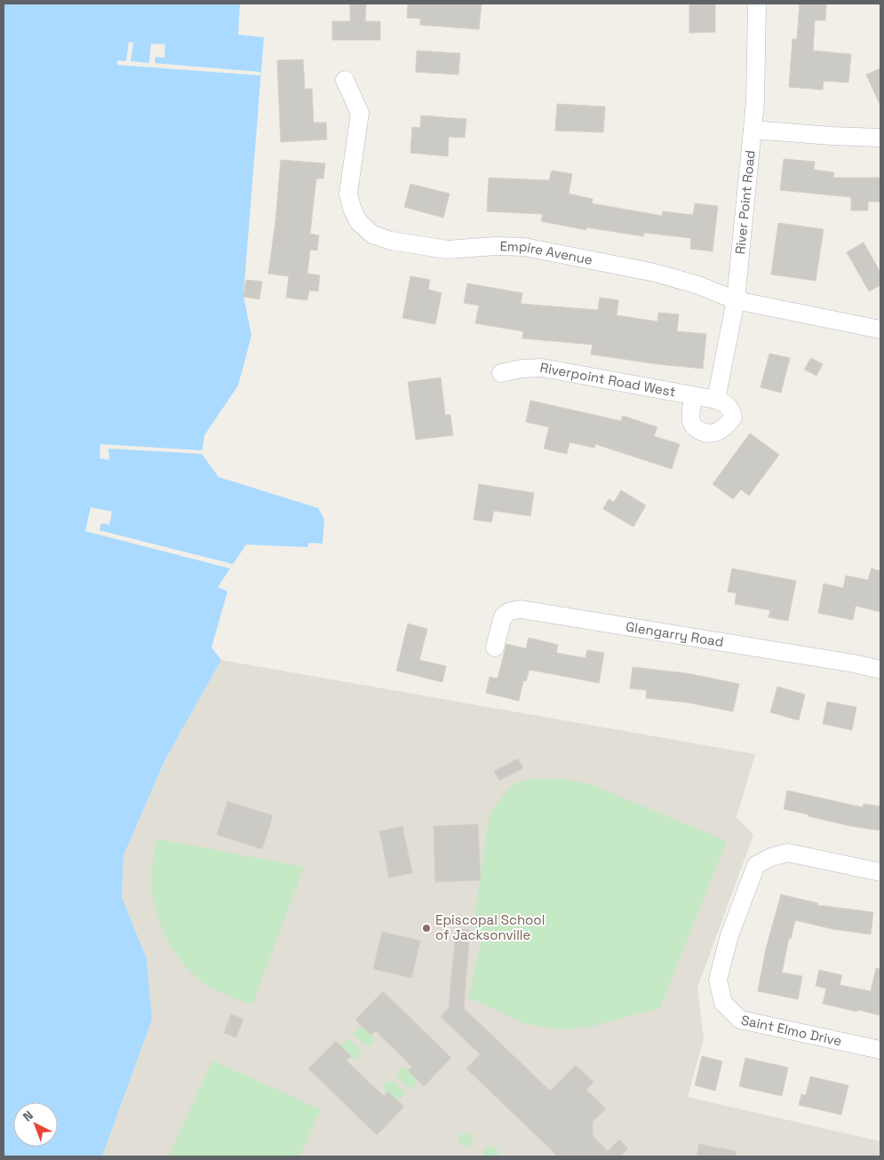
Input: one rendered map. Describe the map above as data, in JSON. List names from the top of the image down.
{
  "streets": {
    "street": [
      "River Point Road",
      "Empire Avenue",
      "Riverpoint Road West",
      "Glengarry Road",
      "Saint Elmo Drive"
    ]
  },
  "crossings": [
    ["River Point Road", "Empire Avenue"],
    ["River Point Road", "Riverpoint Road West"]
  ],
  "places": ["Episcopal School of Jacksonville"],
  "north": "top left"
}
